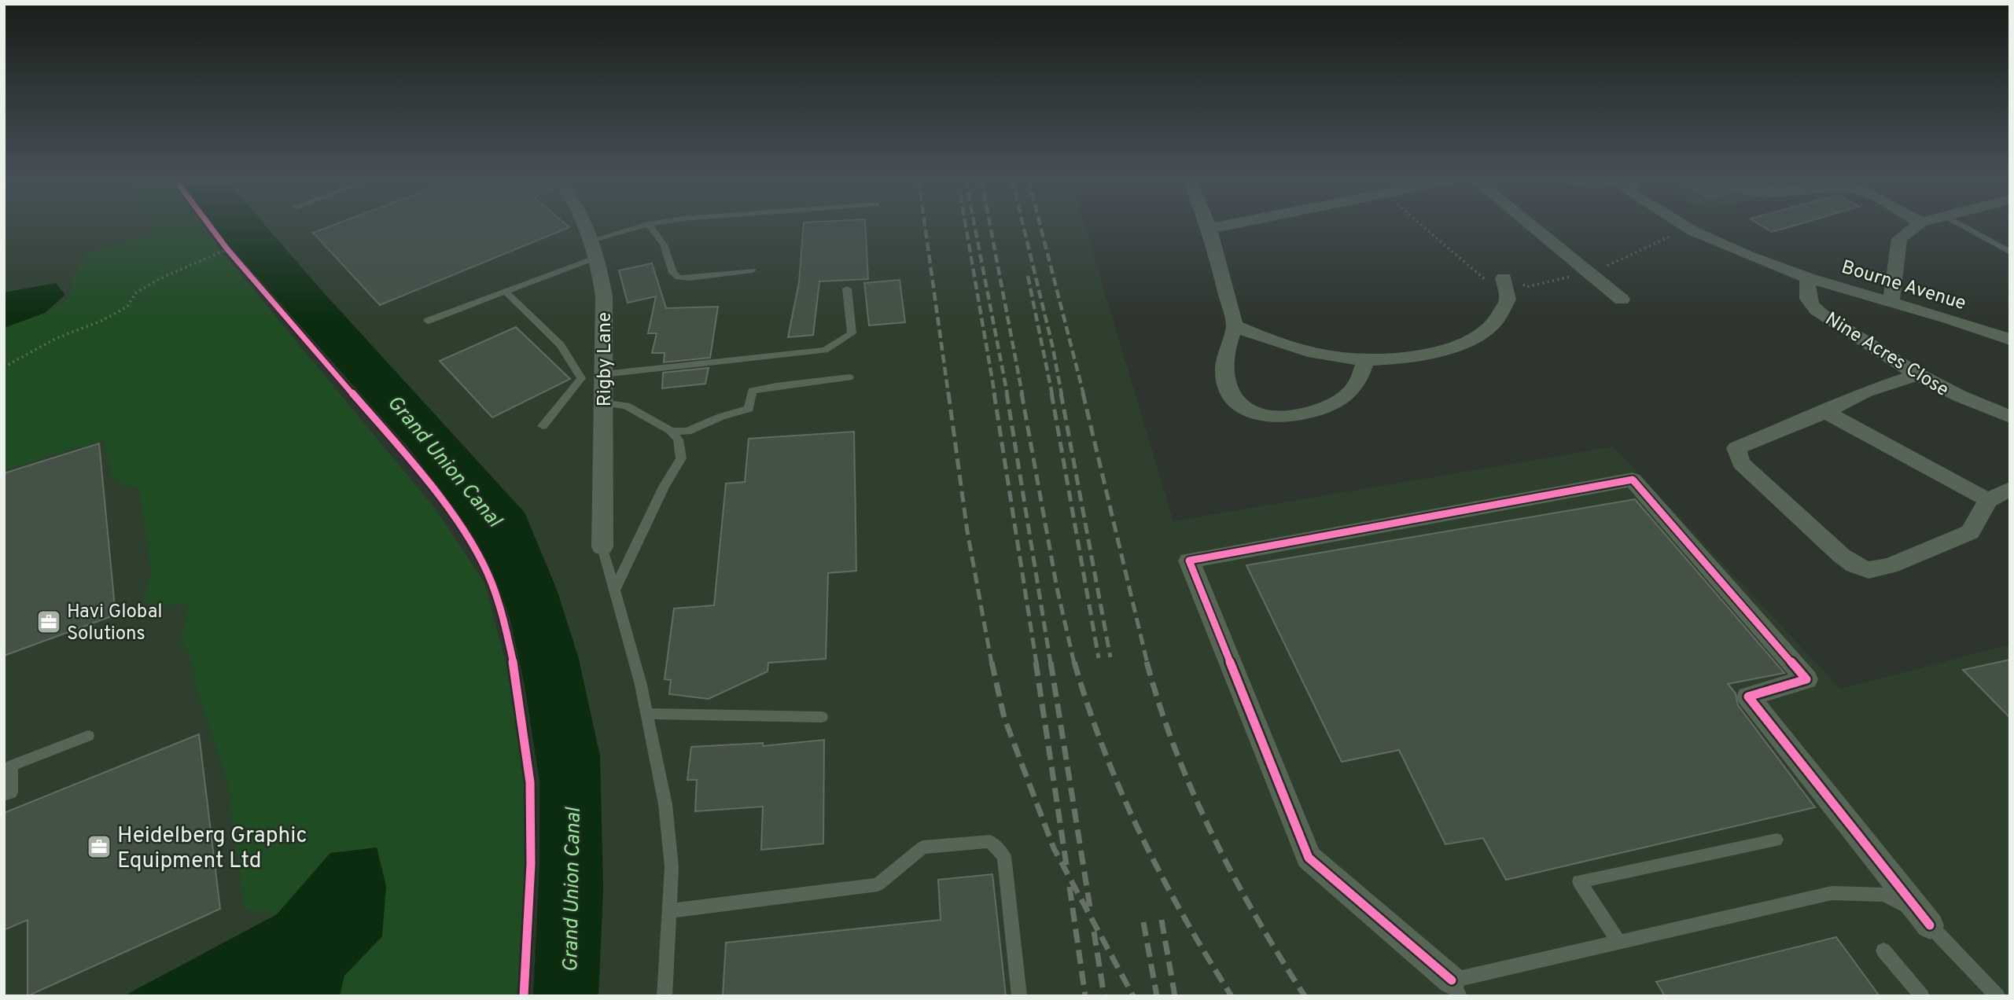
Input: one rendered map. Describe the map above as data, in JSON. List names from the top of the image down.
{
  "streets": {
    "street": ["Bourne Avenue", "Nine Acres Close", "Rigby Lane"]
  },
  "crossings": [
    ["Bourne Avenue", "Nine Acres Close"]
  ],
  "water": ["Grand Union Canal"],
  "places": {
    "office": ["Havi Global Solutions", "Heidelberg Graphic Equipment Ltd"]
  }
}
